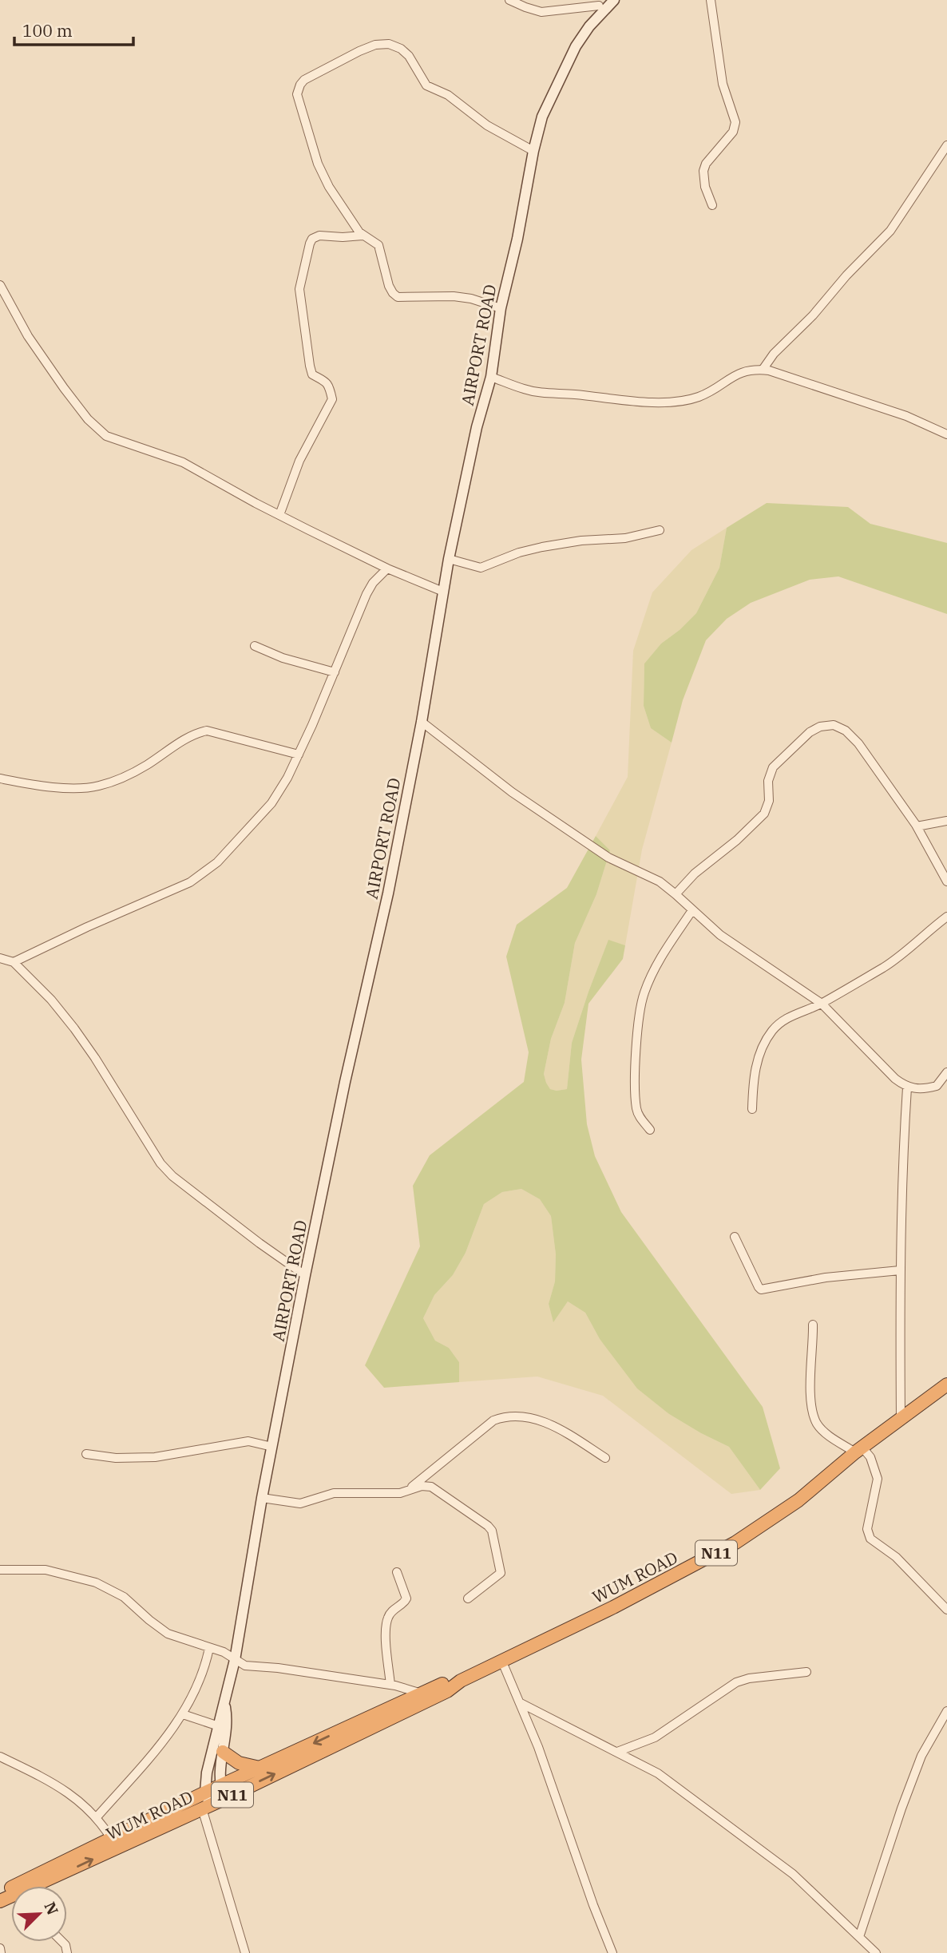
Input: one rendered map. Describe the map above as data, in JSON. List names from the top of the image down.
{
  "streets": {
    "highway": ["N11", "WUM ROAD"],
    "main road": ["AIRPORT ROAD"]
  },
  "crossings": [
    ["AIRPORT ROAD", "WUM ROAD"]
  ],
  "scale_bar": "100 m",
  "north": "top right"
}
